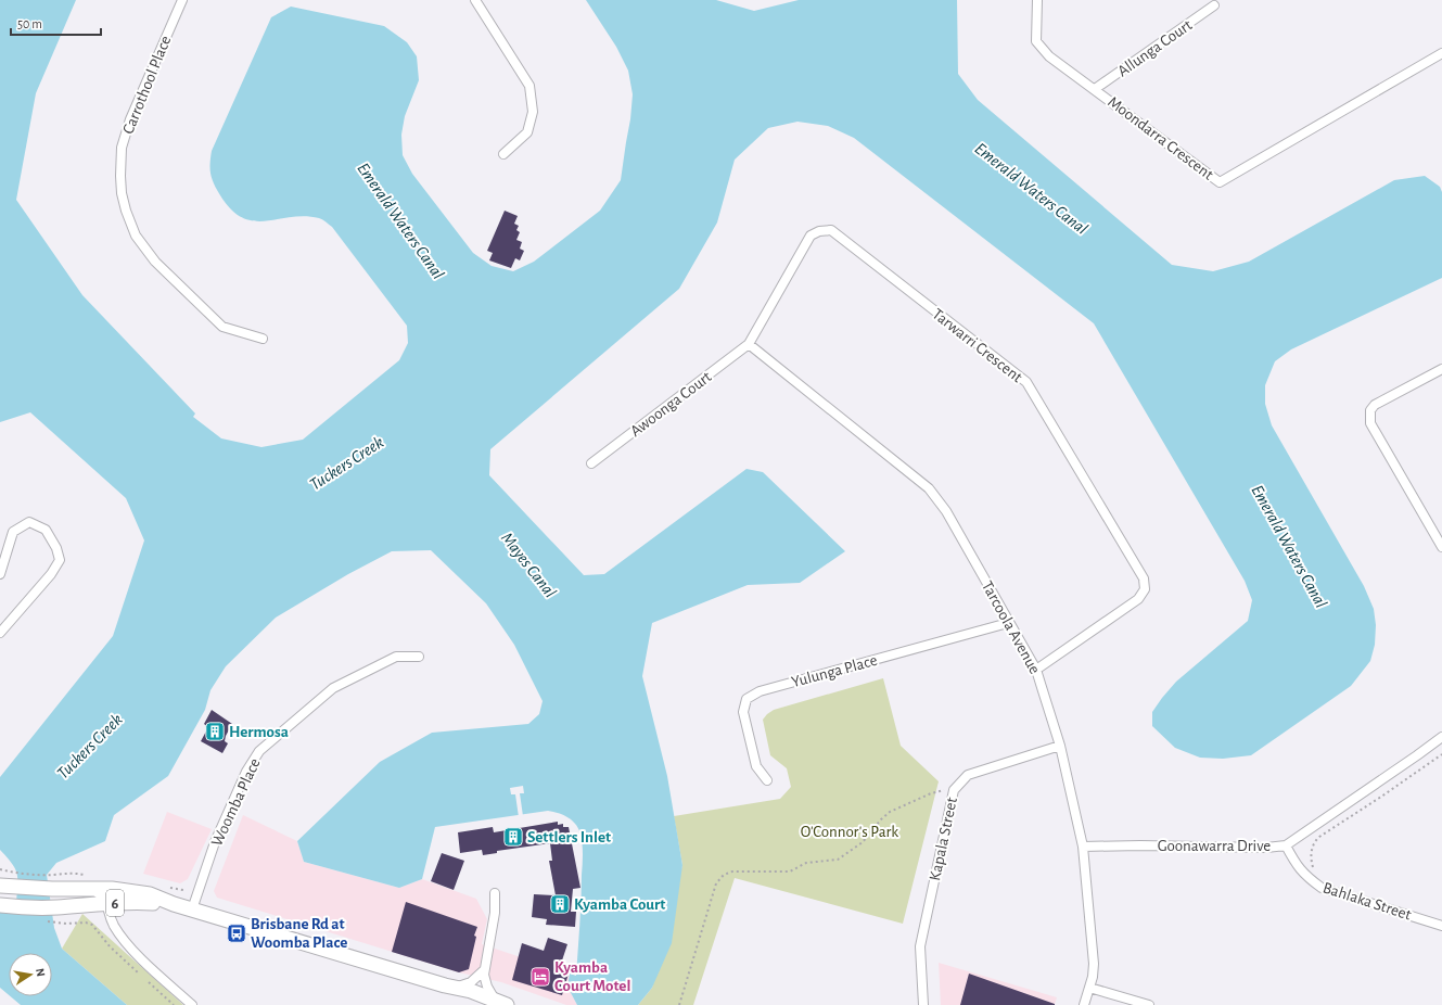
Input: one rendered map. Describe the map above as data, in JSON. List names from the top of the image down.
{
  "streets": {
    "main road": ["6"],
    "street": [
      "Allunga Court",
      "Carrothool Place",
      "Moondarra Crescent",
      "Tarwarri Crescent",
      "Awoonga Court",
      "Tarcoola Avenue",
      "Yulunga Place",
      "Woomba Place",
      "Kapala Street",
      "Goonawarra Drive",
      "Bahlaka Street"
    ]
  },
  "crossings": [
    ["Allunga Court", "Moondarra Crescent"],
    ["Tarwarri Crescent", "Awoonga Court"],
    ["Tarwarri Crescent", "Tarcoola Avenue"],
    ["Awoonga Court", "Tarcoola Avenue"],
    ["Tarcoola Avenue", "Yulunga Place"],
    ["Tarcoola Avenue", "Kapala Street"],
    ["Tarcoola Avenue", "Goonawarra Drive"],
    ["Woomba Place", "6"],
    ["Goonawarra Drive", "Bahlaka Street"]
  ],
  "water": ["Emerald Waters Canal", "Tuckers Creek", "Mayes Canal"],
  "parks": ["O'Connor's Park"],
  "places": {
    "building": ["Hermosa", "Settlers Inlet", "Kyamba Court"],
    "bus stop": ["Brisbane Rd at Woomba Place"],
    "hotel": ["Kyamba Court Motel"]
  },
  "scale_bar": "50 m",
  "north": "right"
}
